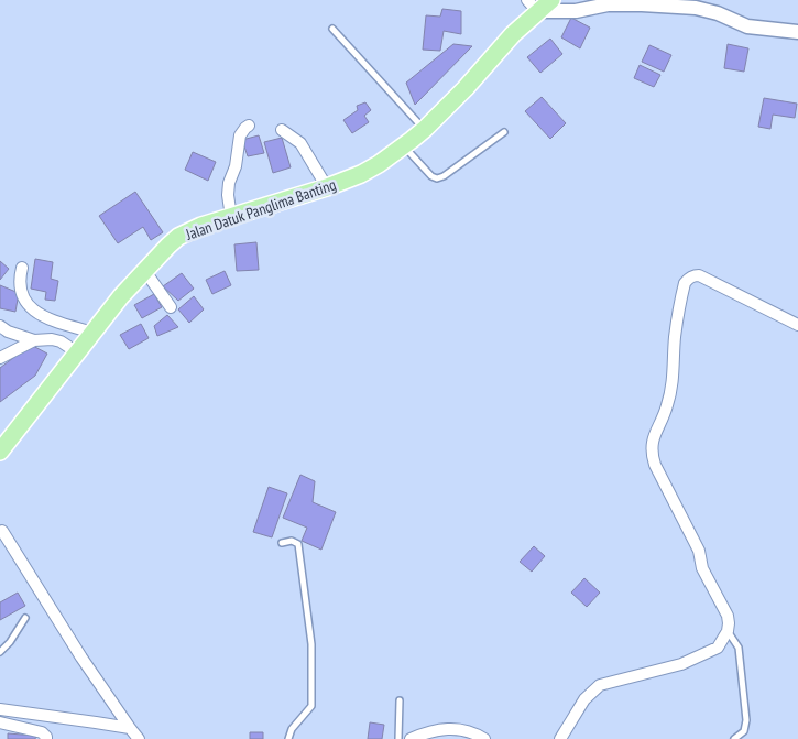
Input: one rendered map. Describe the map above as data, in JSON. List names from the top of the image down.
{
  "streets": {
    "main road": ["Jalan Datuk Panglima Banting"]
  }
}
